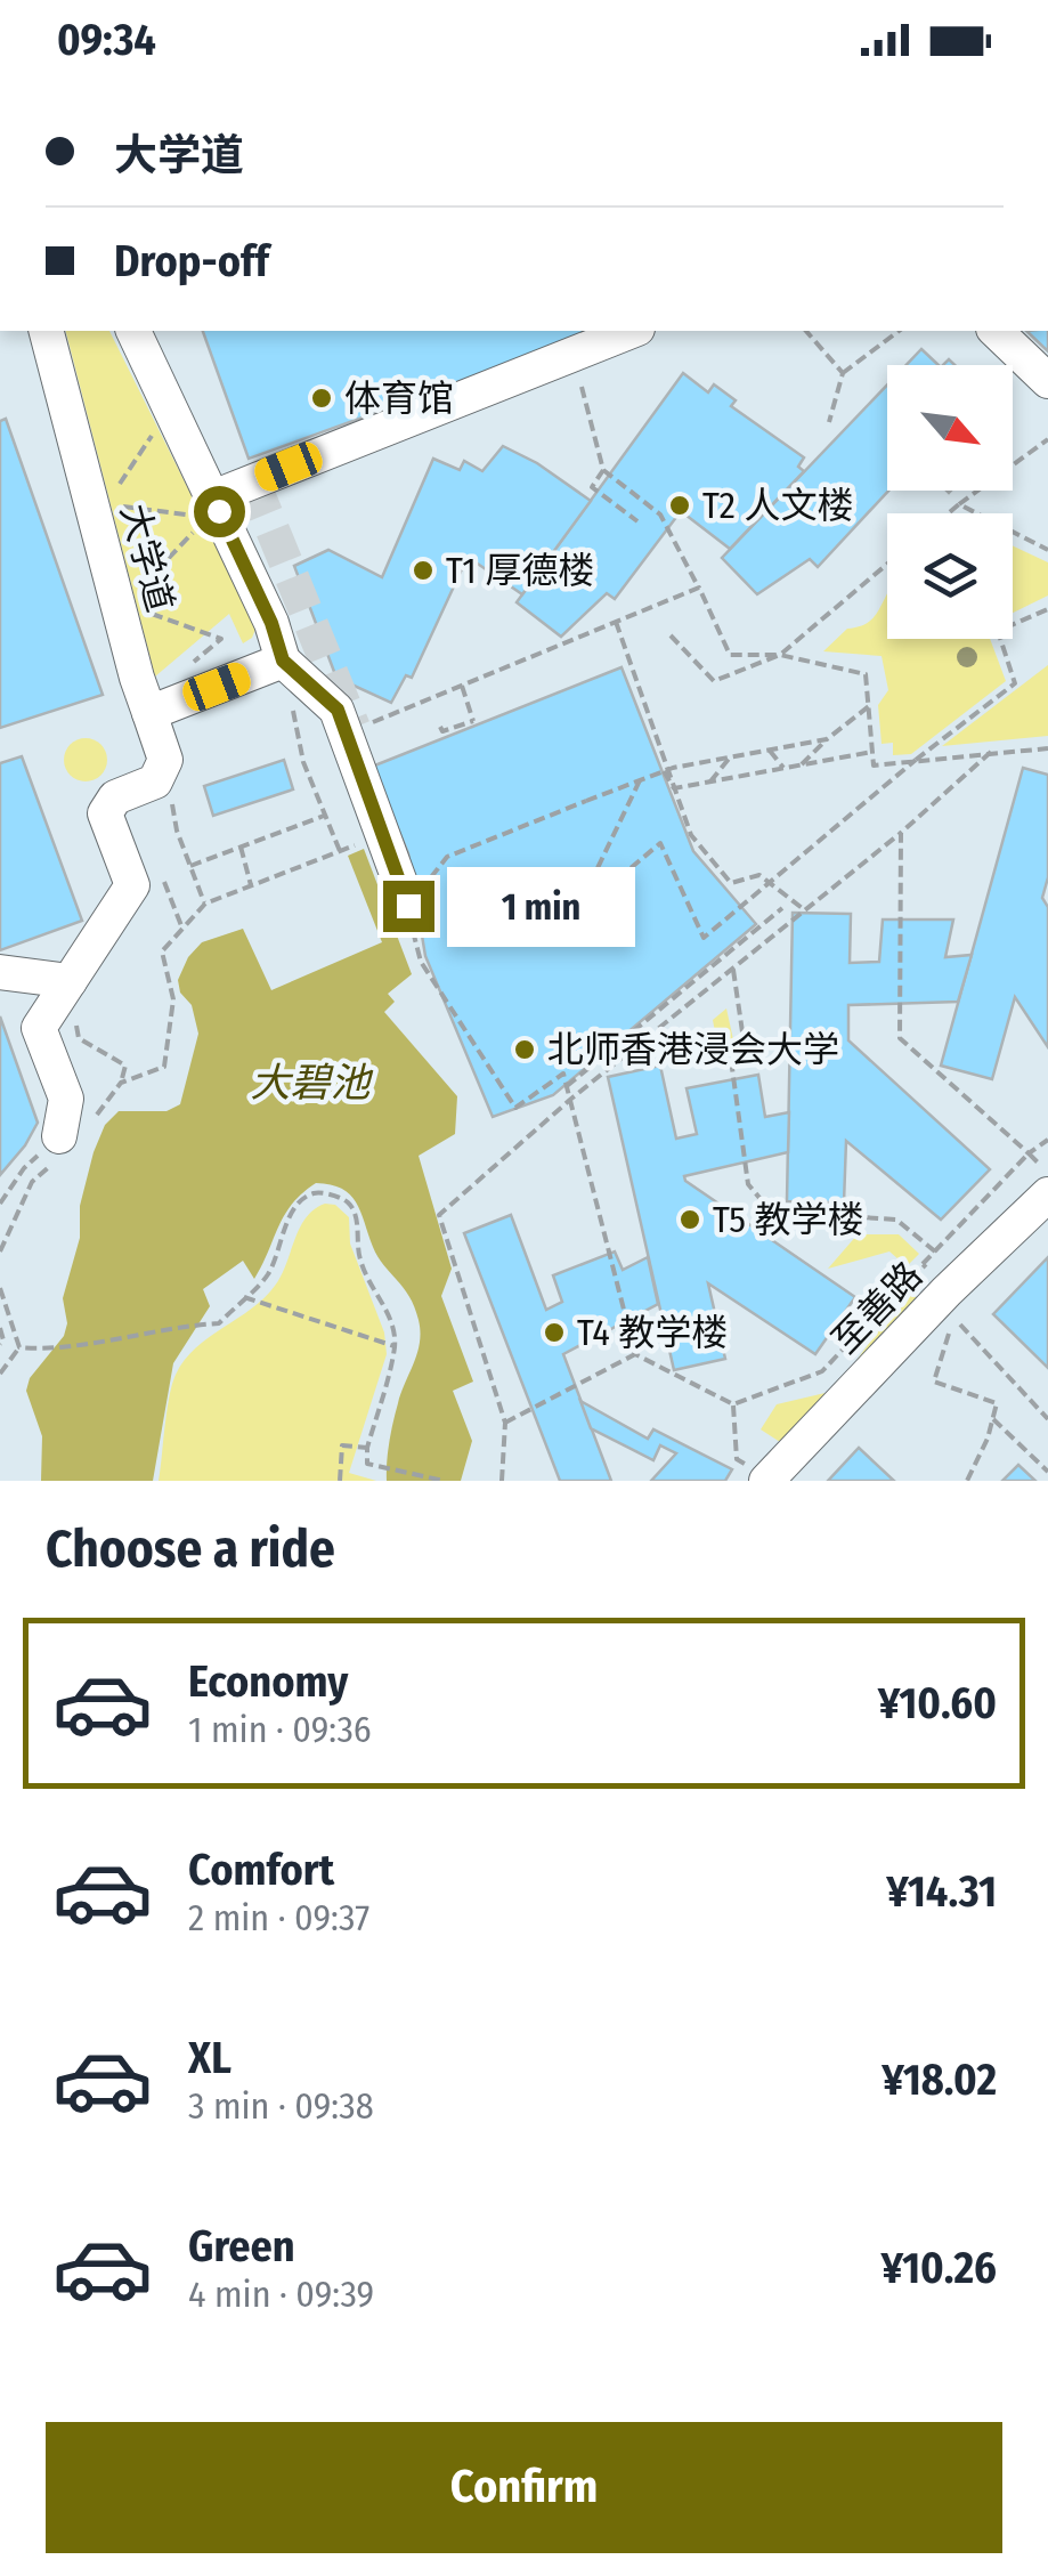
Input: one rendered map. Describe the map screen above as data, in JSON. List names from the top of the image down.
{
  "streets": {
    "lane": ["大学道", "至善路"]
  },
  "water": ["大碧池"],
  "places": [
    "体育馆",
    "T2 人文楼",
    "T1 厚德楼",
    "北师香港浸会大学",
    "T5 教学楼",
    "T4 教学楼"
  ],
  "north": "bottom right",
  "page": {
    "status": "09:34",
    "banner": ["大学道", "Drop-off"],
    "bubble": "1 min",
    "heading": "Choose a ride",
    "list": [
      {
        "name": "Economy",
        "note": "1 min · 09:36",
        "value": "¥10.60"
      },
      {
        "name": "Comfort",
        "note": "2 min · 09:37",
        "value": "¥14.31"
      },
      {
        "name": "XL",
        "note": "3 min · 09:38",
        "value": "¥18.02"
      },
      {
        "name": "Green",
        "note": "4 min · 09:39",
        "value": "¥10.26"
      }
    ],
    "buttons": "Confirm"
  }
}
